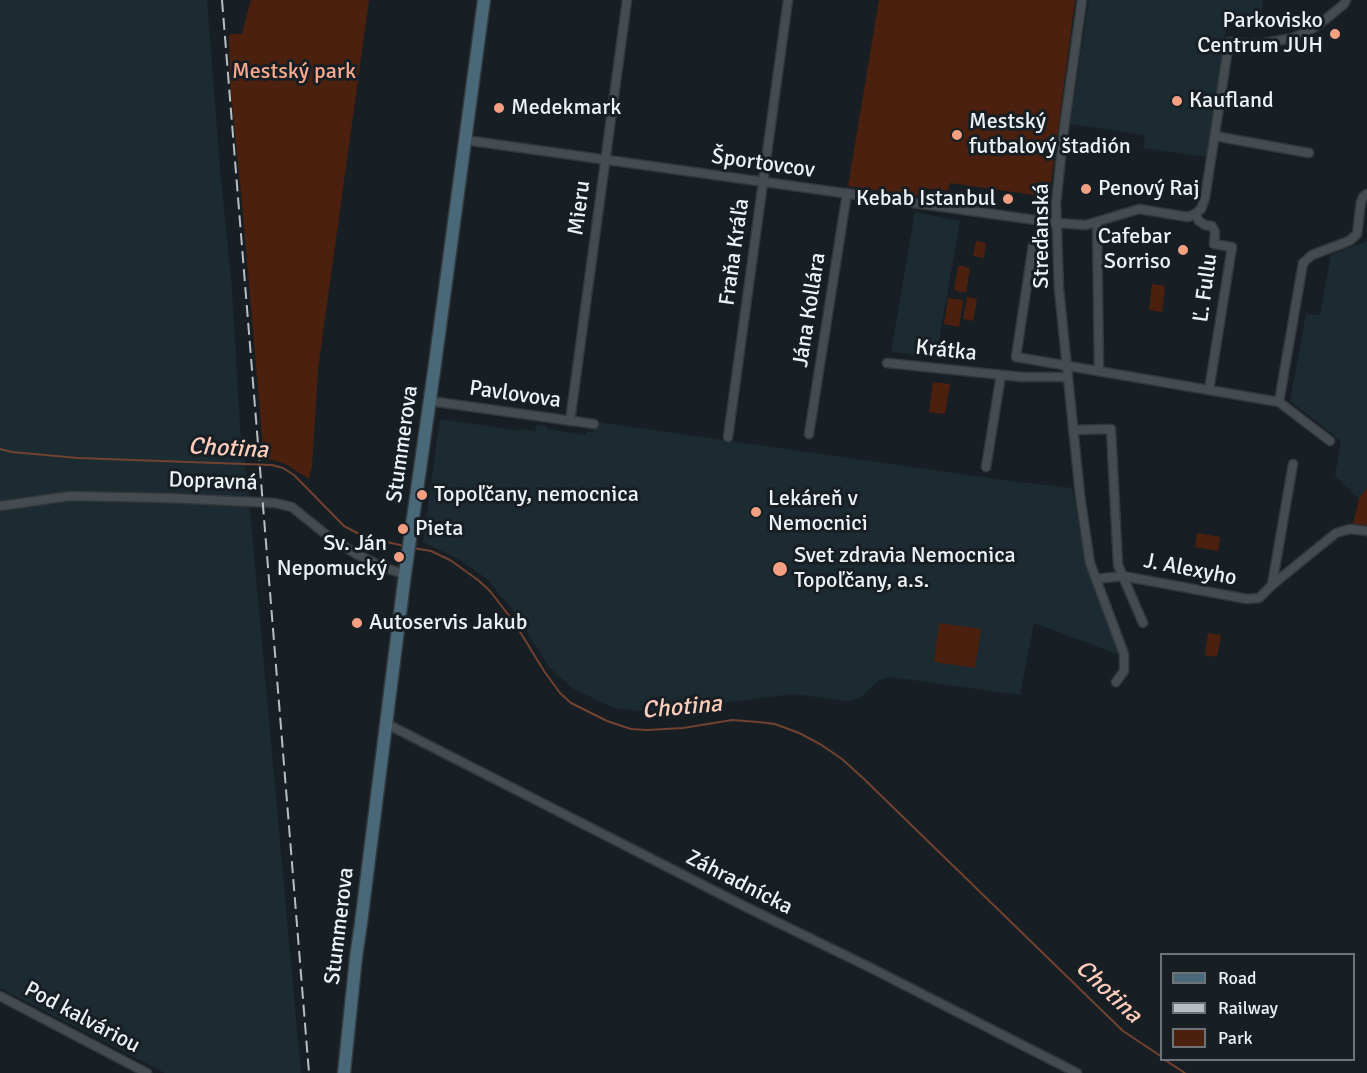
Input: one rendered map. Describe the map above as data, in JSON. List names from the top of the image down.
{
  "streets": {
    "street": [
      "Športovcov",
      "Mieru",
      "Streďanská",
      "Fraňa Kráľa",
      "Ľ. Fullu",
      "Jána Kollára",
      "Krátka",
      "Pavlovova",
      "Stummerova",
      "Dopravná",
      "J. Alexyho",
      "Záhradnícka",
      "Pod kalváriou"
    ]
  },
  "crossings": [
    ["Športovcov", "Mieru"],
    ["Športovcov", "Streďanská"],
    ["Športovcov", "Fraňa Kráľa"],
    ["Športovcov", "Ľ. Fullu"],
    ["Športovcov", "Jána Kollára"],
    ["Športovcov", "Stummerova"],
    ["Mieru", "Pavlovova"],
    ["Streďanská", "Krátka"],
    ["Streďanská", "J. Alexyho"],
    ["Pavlovova", "Stummerova"],
    ["Stummerova", "Dopravná"],
    ["Stummerova", "Záhradnícka"]
  ],
  "water": ["Chotina"],
  "parks": ["Mestský park"],
  "places": [
    "Parkovisko Centrum JUH",
    "Kaufland",
    "Medekmark",
    "Mestský futbalový štadión",
    "Penový Raj",
    "Kebab Istanbul",
    "Cafebar Sorriso",
    "Topoľčany, nemocnica",
    "Lekáreň v Nemocnici",
    "Pieta",
    "Sv. Ján Nepomucký",
    "Svet zdravia Nemocnica Topoľčany, a.s.",
    "Autoservis Jakub"
  ],
  "legend": ["Road", "Railway", "Park"]
}
